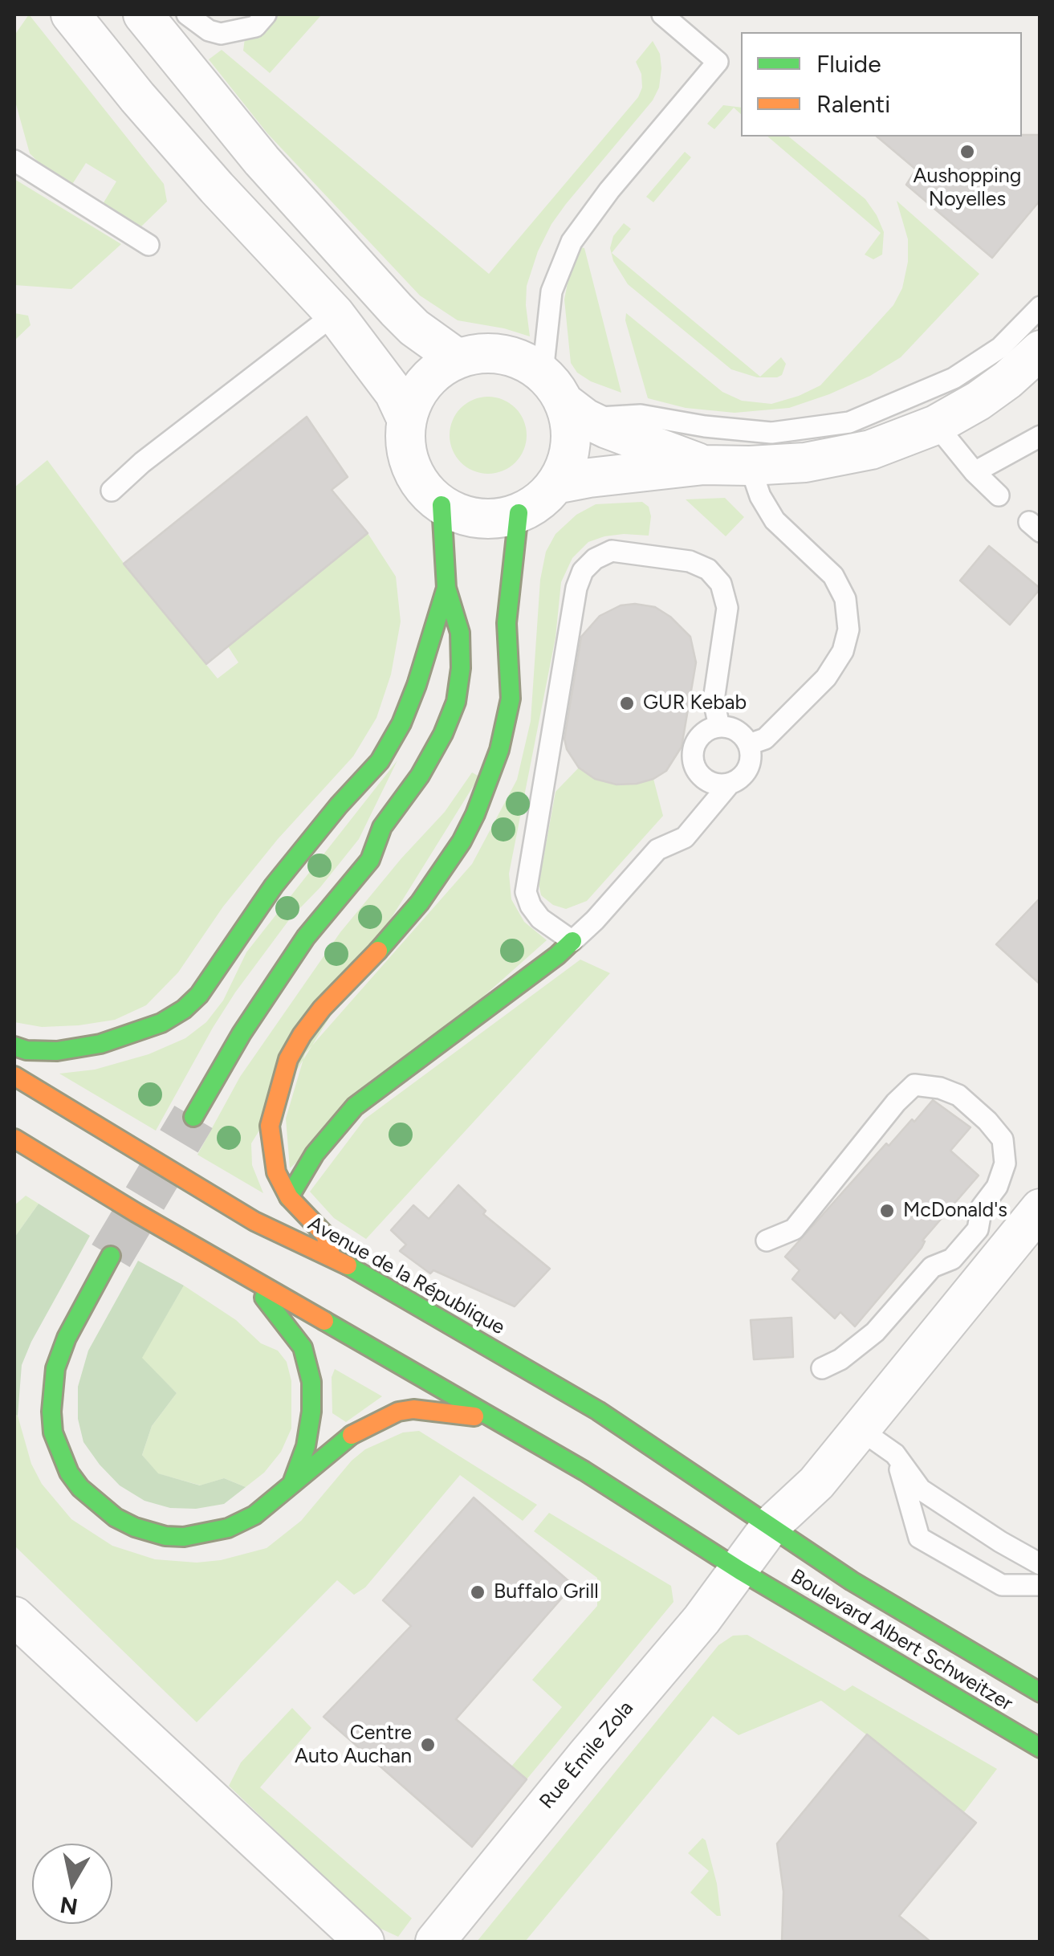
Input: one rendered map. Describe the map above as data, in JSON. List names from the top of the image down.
{
  "streets": {
    "main road": ["Avenue de la République", "Boulevard Albert Schweitzer"],
    "street": ["Rue Émile Zola"]
  },
  "crossings": [
    ["Avenue de la République", "Boulevard Albert Schweitzer"],
    ["Avenue de la République", "Rue Émile Zola"],
    ["Boulevard Albert Schweitzer", "Rue Émile Zola"]
  ],
  "places": [
    "Aushopping Noyelles",
    "GUR Kebab",
    "McDonald's",
    "Buffalo Grill",
    "Centre Auto Auchan"
  ],
  "legend": ["Fluide", "Ralenti"],
  "north": "bottom"
}
